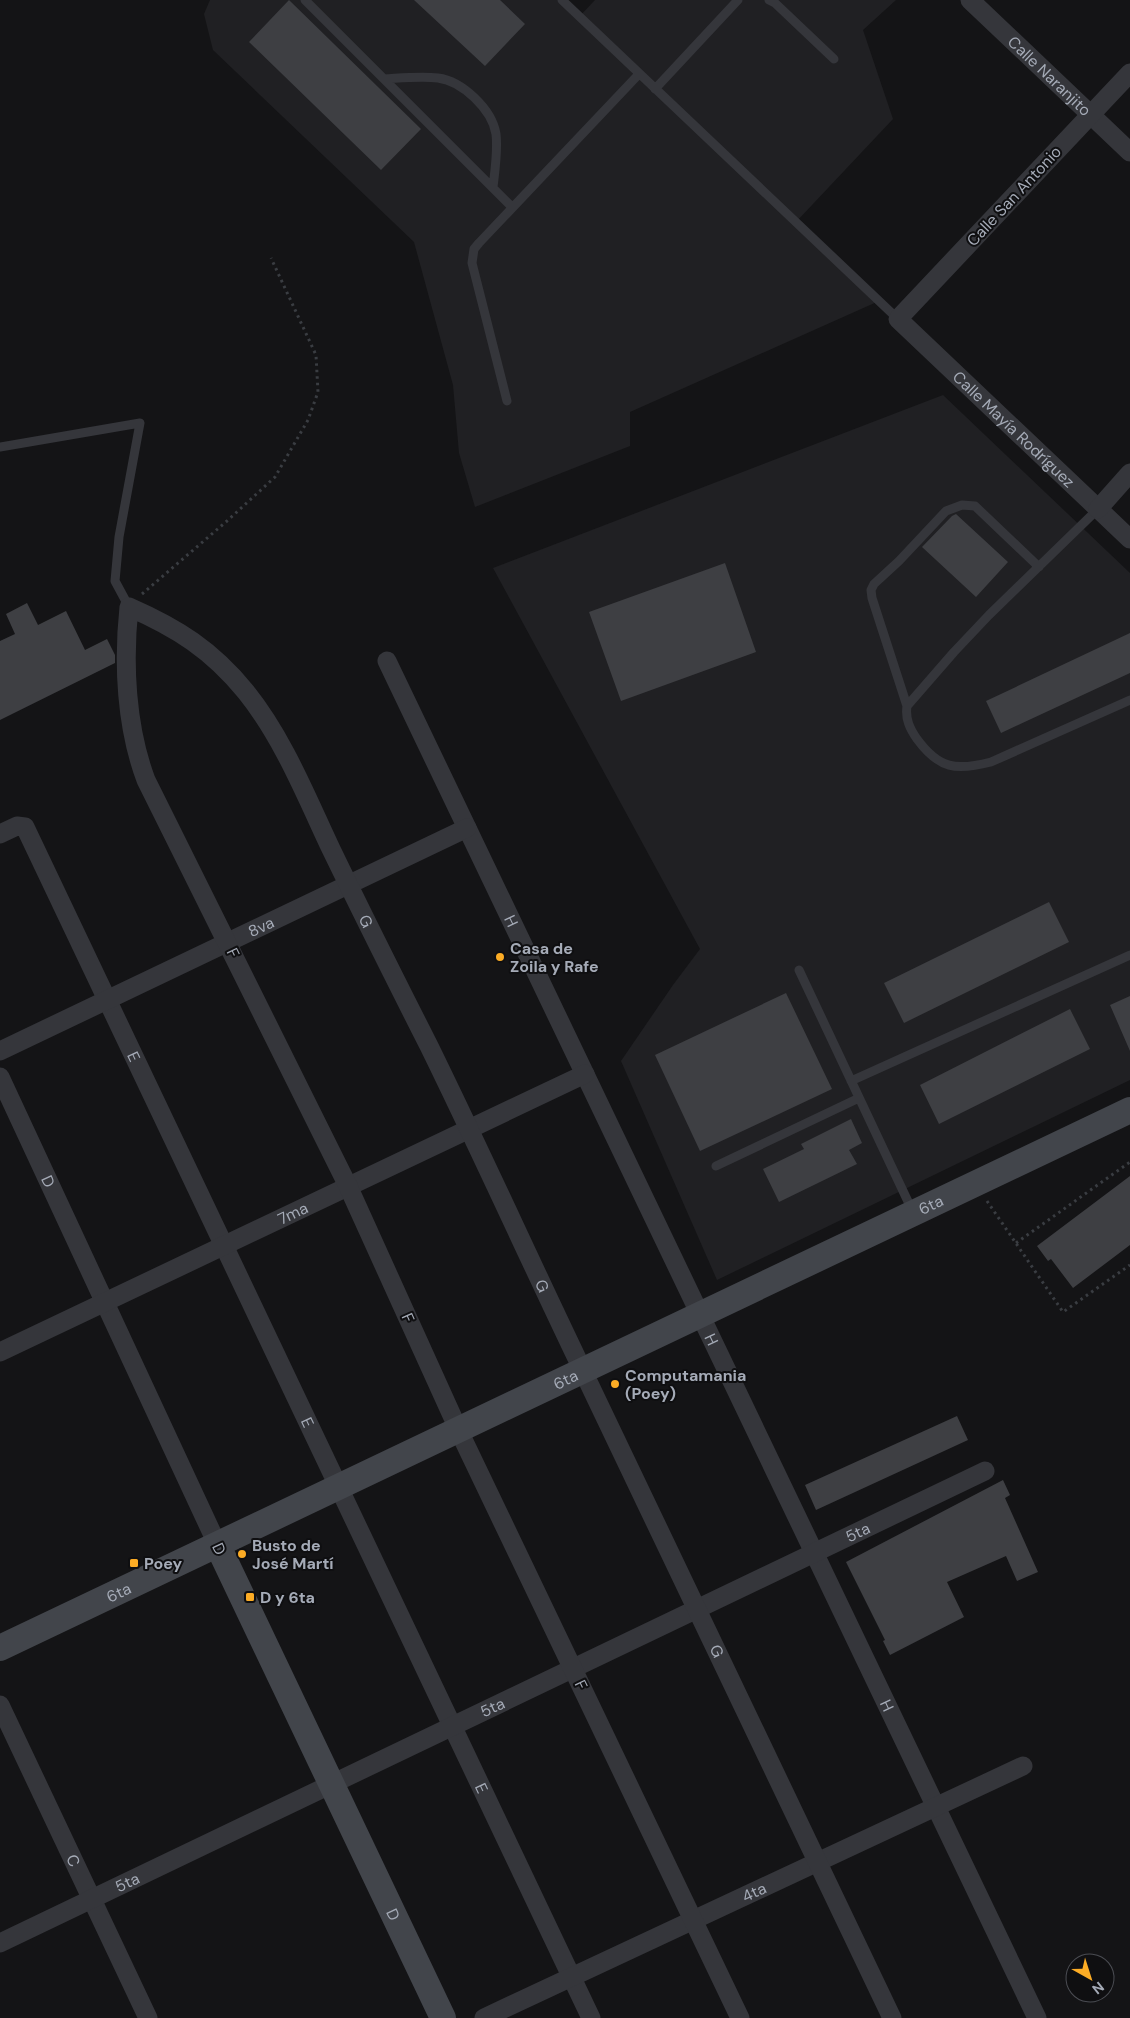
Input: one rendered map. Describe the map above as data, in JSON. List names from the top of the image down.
{
  "streets": {
    "main road": ["D", "6ta"],
    "street": [
      "Calle Naranjito",
      "Calle San Antonio",
      "Calle Mayía Rodríguez",
      "H",
      "G",
      "8va",
      "F",
      "E",
      "7ma",
      "5ta",
      "C",
      "4ta"
    ]
  },
  "crossings": [
    ["Calle Naranjito", "Calle San Antonio"],
    ["Calle San Antonio", "Calle Mayía Rodríguez"],
    ["H", "8va"],
    ["H", "6ta"],
    ["H", "7ma"],
    ["H", "5ta"],
    ["H", "4ta"],
    ["G", "8va"],
    ["G", "F"],
    ["G", "6ta"],
    ["G", "7ma"],
    ["G", "5ta"],
    ["G", "4ta"],
    ["8va", "F"],
    ["8va", "E"],
    ["F", "6ta"],
    ["F", "7ma"],
    ["F", "5ta"],
    ["F", "4ta"],
    ["E", "6ta"],
    ["E", "7ma"],
    ["E", "5ta"],
    ["E", "4ta"],
    ["D", "6ta"],
    ["D", "7ma"],
    ["D", "5ta"],
    ["5ta", "C"]
  ],
  "places": {
    "other": ["Casa de Zoila y Rafe", "Computamania (Poey)", "Busto de José Martí"],
    "transit": ["Poey", "D y 6ta"]
  },
  "north": "bottom right"
}
